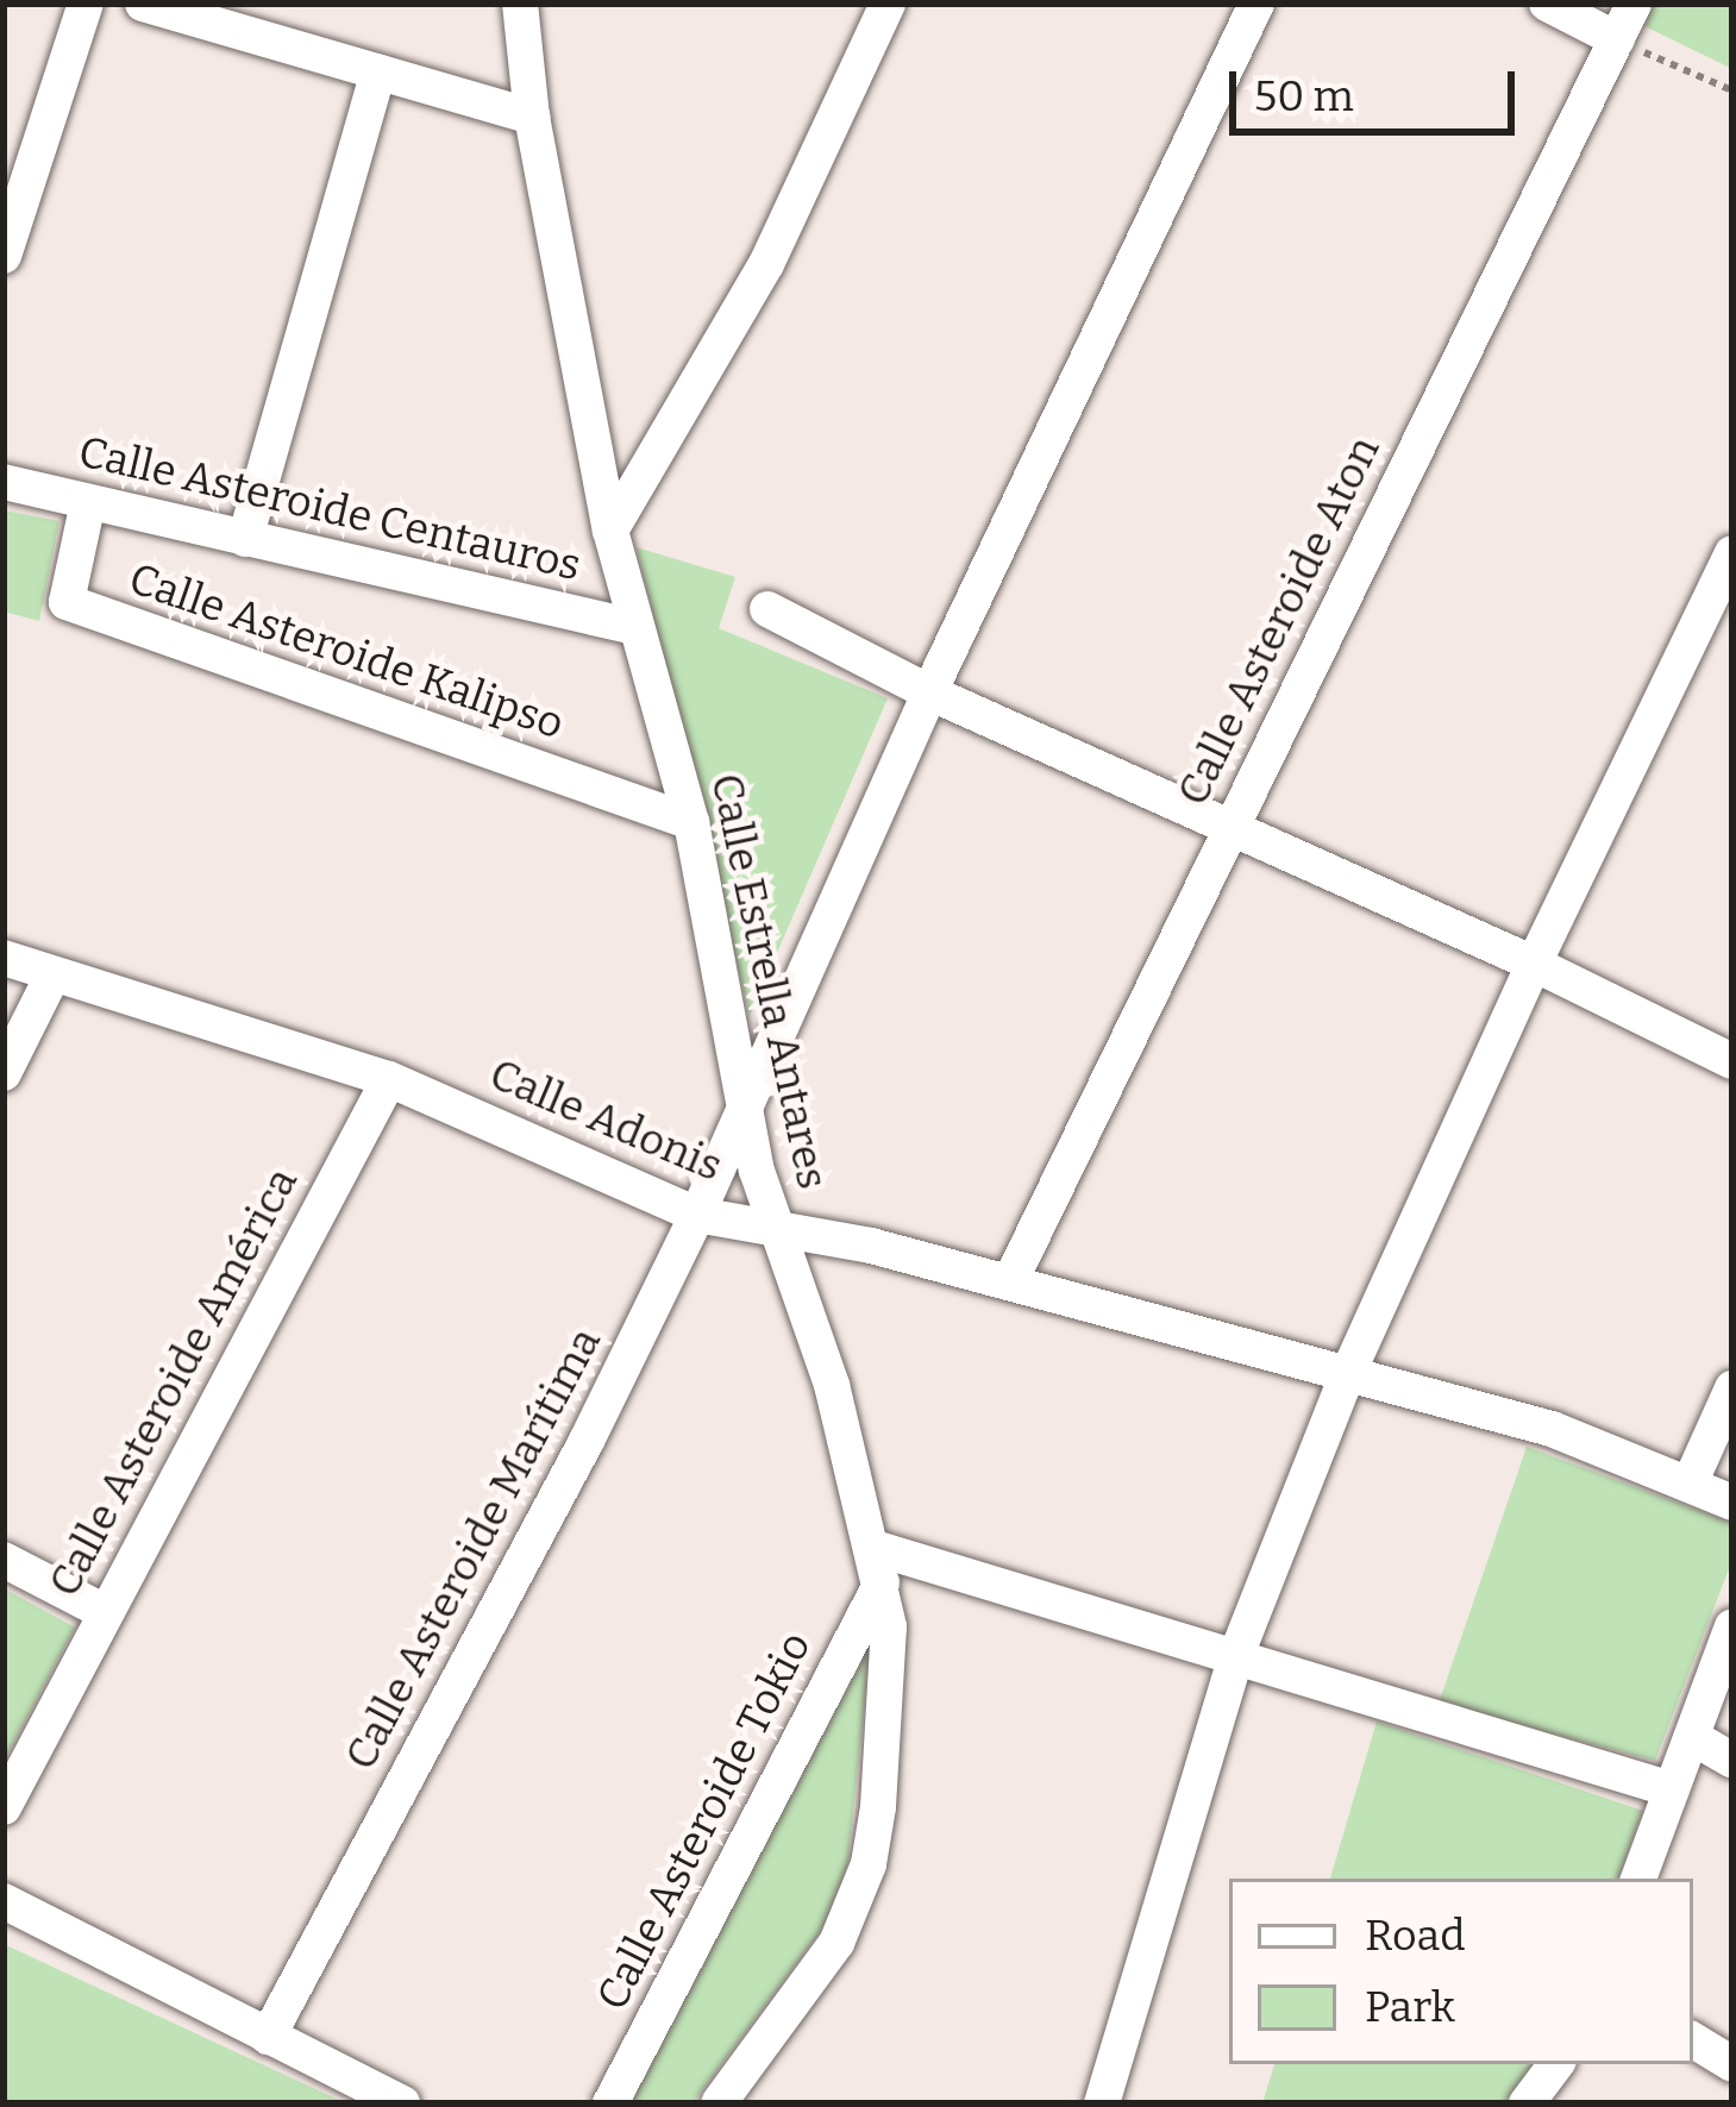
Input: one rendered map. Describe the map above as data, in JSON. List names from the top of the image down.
{
  "streets": {
    "street": [
      "Calle Asteroide Centauros",
      "Calle Asteroide Aton",
      "Calle Asteroide Kalipso",
      "Calle Estrella Antares",
      "Calle Adonis",
      "Calle Asteroide América",
      "Calle Asteroide Marítima",
      "Calle Asteroide Tokio"
    ]
  },
  "crossings": [
    ["Calle Asteroide Centauros", "Calle Asteroide Kalipso"],
    ["Calle Asteroide Centauros", "Calle Estrella Antares"],
    ["Calle Asteroide Aton", "Calle Adonis"],
    ["Calle Asteroide Kalipso", "Calle Estrella Antares"],
    ["Calle Estrella Antares", "Calle Adonis"],
    ["Calle Estrella Antares", "Calle Asteroide Marítima"],
    ["Calle Estrella Antares", "Calle Asteroide Tokio"],
    ["Calle Adonis", "Calle Asteroide América"],
    ["Calle Adonis", "Calle Asteroide Marítima"]
  ],
  "legend": ["Road", "Park"],
  "scale_bar": "50 m"
}
